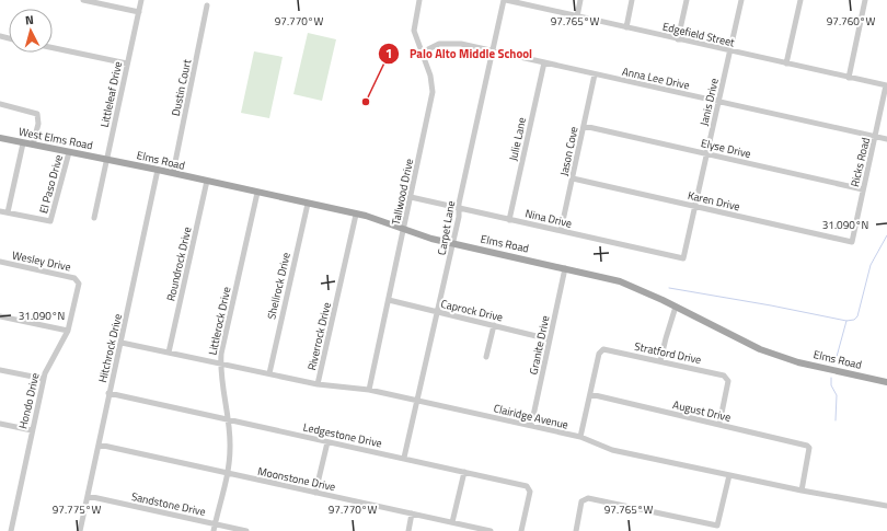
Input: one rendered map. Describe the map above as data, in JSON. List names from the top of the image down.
{
  "streets": {
    "main road": ["West Elms Road", "Elms Road"],
    "street": [
      "Edgefield Street",
      "Anna Lee Drive",
      "Dustin Court",
      "Littleleaf Drive",
      "Janis Drive",
      "Julie Lane",
      "Elyse Drive",
      "Jason Cove",
      "Ricks Road",
      "El Paso Drive",
      "Tallwood Drive",
      "Karen Drive",
      "Nina Drive",
      "Carpet Lane",
      "Wesley Drive",
      "Roundrock Drive",
      "Shellrock Drive",
      "Caprock Drive",
      "Littlerock Drive",
      "Riverrock Drive",
      "Granite Drive",
      "Hitchrock Drive",
      "Stratford Drive",
      "Hondo Drive",
      "August Drive",
      "Clairidge Avenue",
      "Ledgestone Drive",
      "Moonstone Drive",
      "Sandstone Drive"
    ]
  },
  "crossings": [
    ["Edgefield Street", "Janis Drive"],
    ["Edgefield Street", "Ricks Road"],
    ["Edgefield Street", "Carpet Lane"],
    ["Anna Lee Drive", "Janis Drive"],
    ["Anna Lee Drive", "Julie Lane"],
    ["Anna Lee Drive", "Jason Cove"],
    ["Anna Lee Drive", "Ricks Road"],
    ["Anna Lee Drive", "Tallwood Drive"],
    ["Anna Lee Drive", "Carpet Lane"],
    ["Dustin Court", "Elms Road"],
    ["Littleleaf Drive", "West Elms Road"],
    ["Littleleaf Drive", "Elms Road"],
    ["Janis Drive", "Elyse Drive"],
    ["Janis Drive", "Karen Drive"],
    ["Janis Drive", "Nina Drive"],
    ["West Elms Road", "Elms Road"],
    ["West Elms Road", "El Paso Drive"],
    ["Julie Lane", "Nina Drive"],
    ["Elyse Drive", "Jason Cove"],
    ["Elyse Drive", "Ricks Road"],
    ["Jason Cove", "Karen Drive"],
    ["Jason Cove", "Nina Drive"],
    ["Elms Road", "Tallwood Drive"],
    ["Elms Road", "Carpet Lane"],
    ["Elms Road", "Roundrock Drive"],
    ["Elms Road", "Shellrock Drive"],
    ["Elms Road", "Littlerock Drive"],
    ["Elms Road", "Riverrock Drive"],
    ["Elms Road", "Granite Drive"],
    ["Elms Road", "Hitchrock Drive"],
    ["Ricks Road", "Karen Drive"],
    ["Tallwood Drive", "Nina Drive"],
    ["Tallwood Drive", "Caprock Drive"],
    ["Tallwood Drive", "Clairidge Avenue"],
    ["Nina Drive", "Carpet Lane"],
    ["Carpet Lane", "Caprock Drive"],
    ["Carpet Lane", "Clairidge Avenue"],
    ["Carpet Lane", "Ledgestone Drive"],
    ["Wesley Drive", "Hondo Drive"],
    ["Roundrock Drive", "Clairidge Avenue"],
    ["Shellrock Drive", "Clairidge Avenue"],
    ["Caprock Drive", "Granite Drive"],
    ["Littlerock Drive", "Clairidge Avenue"],
    ["Littlerock Drive", "Ledgestone Drive"],
    ["Littlerock Drive", "Moonstone Drive"],
    ["Littlerock Drive", "Sandstone Drive"],
    ["Riverrock Drive", "Clairidge Avenue"],
    ["Granite Drive", "Clairidge Avenue"],
    ["Hitchrock Drive", "Ledgestone Drive"],
    ["Hitchrock Drive", "Moonstone Drive"],
    ["Hitchrock Drive", "Sandstone Drive"],
    ["Stratford Drive", "August Drive"],
    ["August Drive", "Clairidge Avenue"]
  ],
  "places": ["Palo Alto Middle School"],
  "north": "top",
  "coordinates": [
    "97.770°W",
    "97.765°W",
    "97.760°W",
    "31.090°N",
    "97.775°W"
  ]
}
